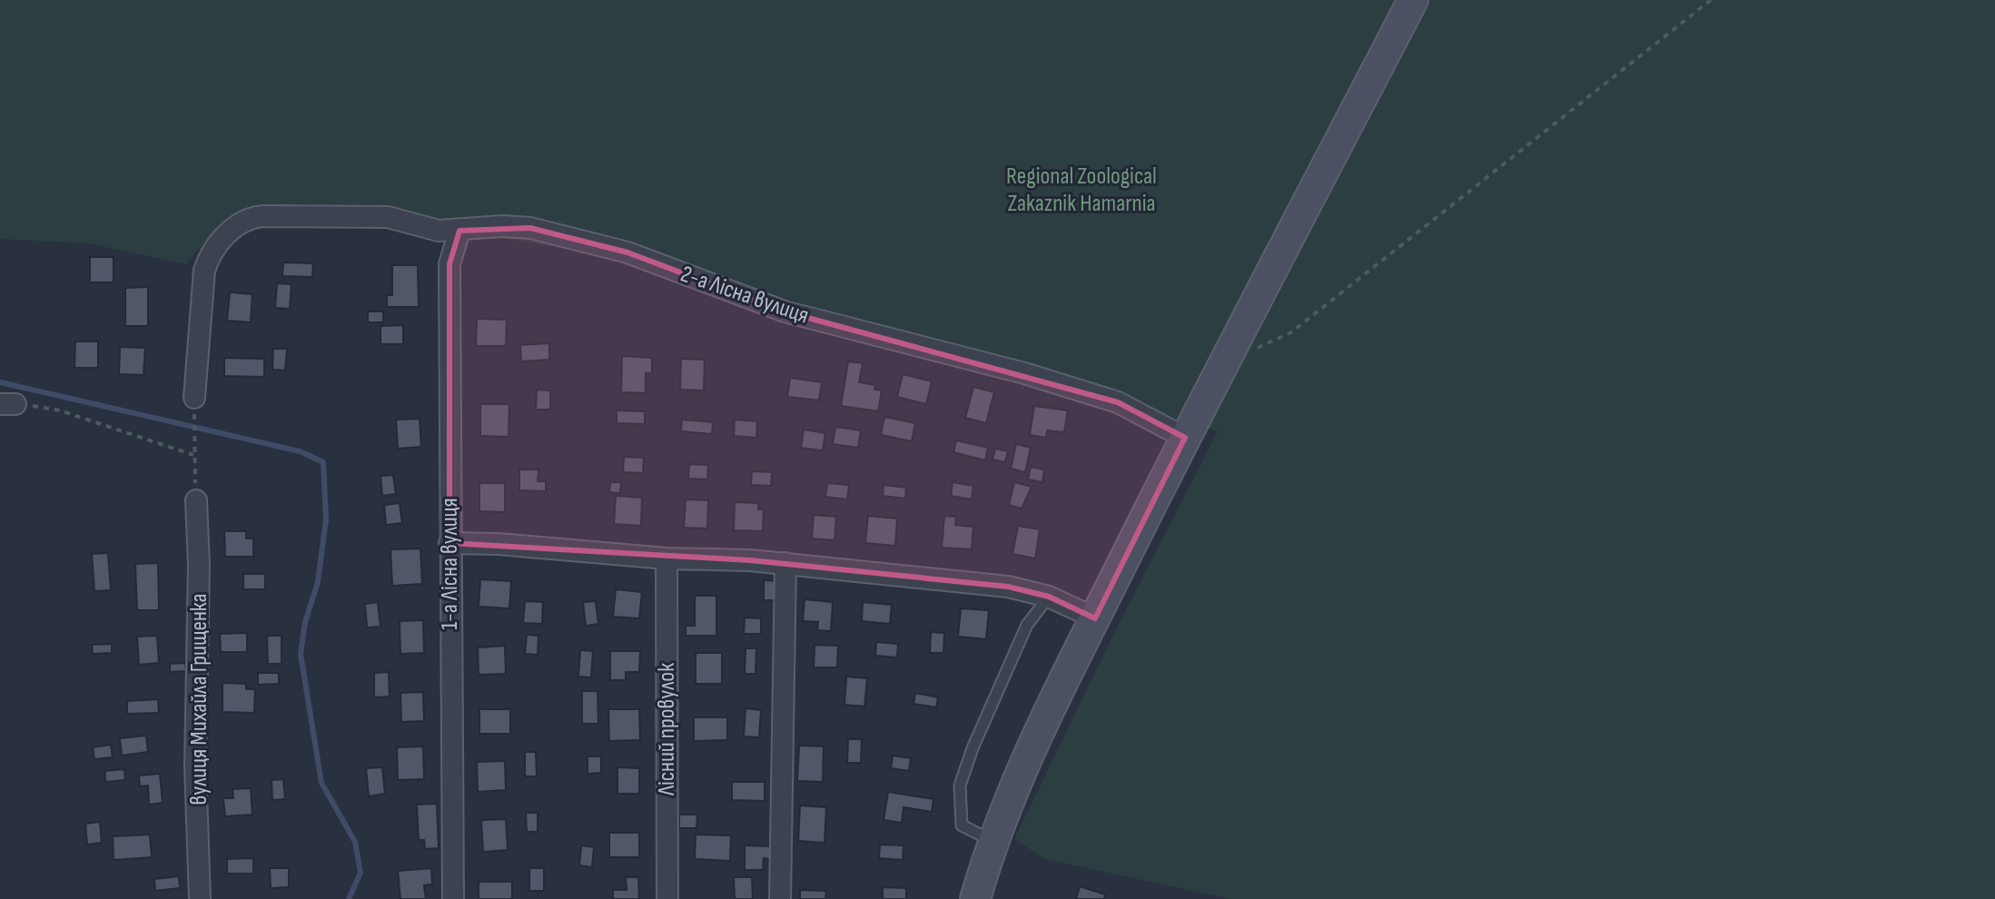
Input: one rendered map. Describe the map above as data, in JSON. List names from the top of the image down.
{
  "streets": {
    "street": [
      "2-а Лісна вулиця",
      "1-а Лісна вулиця",
      "вулиця Михайла Грищенка",
      "Лісний провулок"
    ]
  },
  "crossings": [
    ["2-а Лісна вулиця", "1-а Лісна вулиця"]
  ],
  "parks": ["Regional Zoological Zakaznik Hamarnia"]
}
